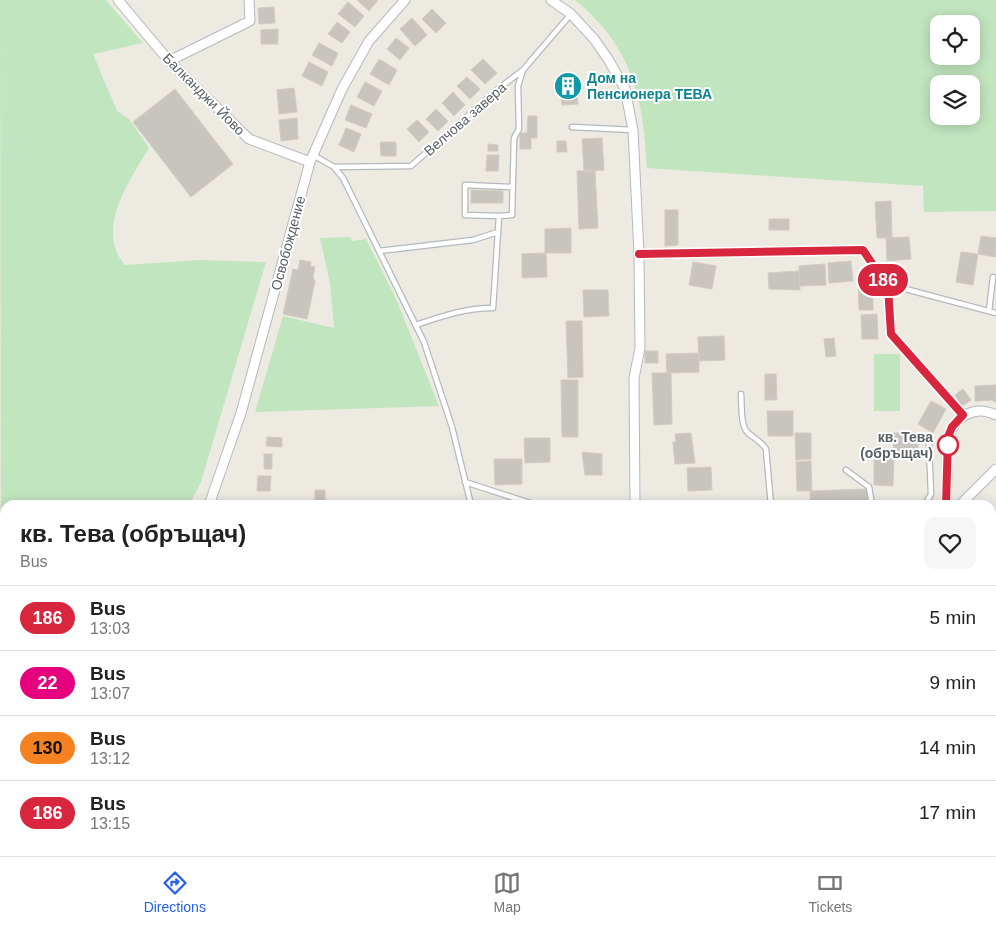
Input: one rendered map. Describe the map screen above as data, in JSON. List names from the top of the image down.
{
  "streets": {
    "street": ["Балканджи Йово", "Освобождение"],
    "lane": ["Велчова завера"]
  },
  "crossings": [
    ["Балканджи Йово", "Освобождение"]
  ],
  "places": {
    "building": ["Дом на Пенсионера ТЕВА"],
    "other": ["кв. Тева (обръщач)"]
  },
  "lines": ["bus line 186"],
  "page": {
    "on_map": "186",
    "heading": ["кв. Тева (обръщач)", "Bus"],
    "list": [
      {
        "mark": "186",
        "name": "Bus",
        "note": "13:03",
        "value": "5 min"
      },
      {
        "mark": "22",
        "name": "Bus",
        "note": "13:07",
        "value": "9 min"
      },
      {
        "mark": "130",
        "name": "Bus",
        "note": "13:12",
        "value": "14 min"
      },
      {
        "mark": "186",
        "name": "Bus",
        "note": "13:15",
        "value": "17 min"
      }
    ],
    "tabs": ["Directions", "Map", "Tickets"]
  }
}
